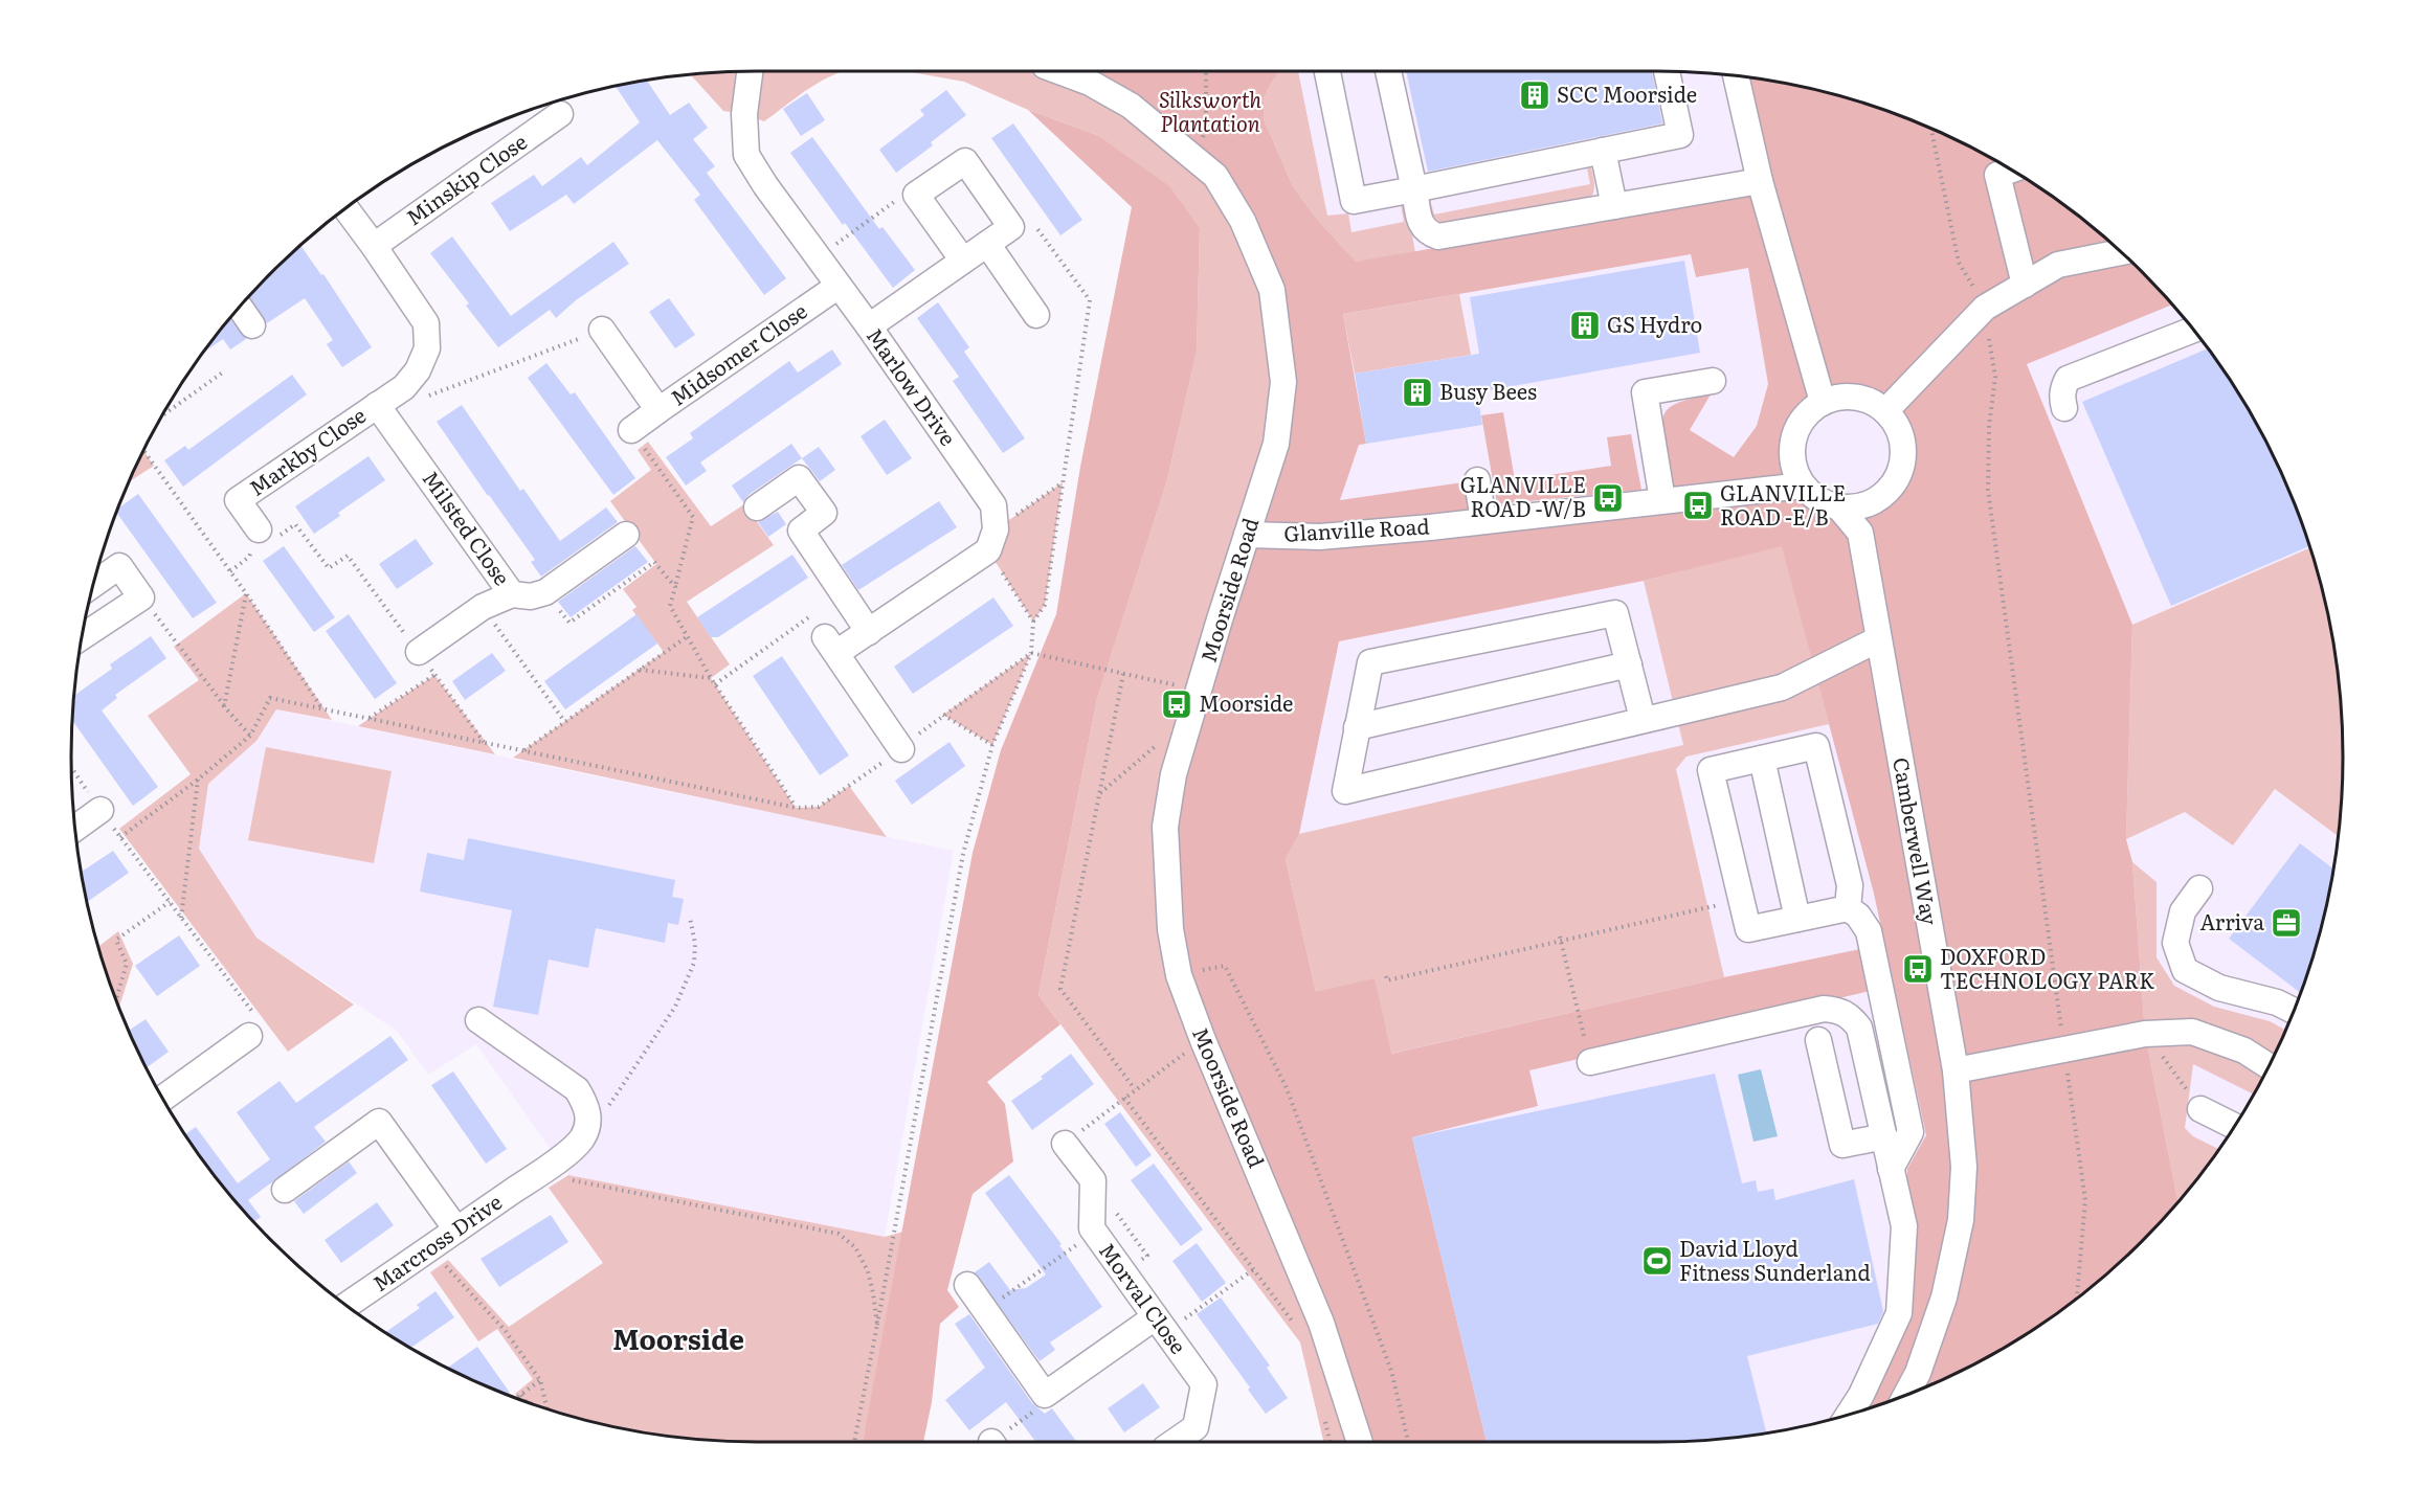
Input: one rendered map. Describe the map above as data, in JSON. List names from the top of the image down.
{
  "streets": {
    "street": [
      "Minskip Close",
      "Midsomer Close",
      "Marlow Drive",
      "Markby Close",
      "Milsted Close",
      "Glanville Road",
      "Moorside Road",
      "Camberwell Way",
      "Marcross Drive",
      "Morval Close"
    ]
  },
  "crossings": [
    ["Midsomer Close", "Marlow Drive"],
    ["Markby Close", "Milsted Close"],
    ["Glanville Road", "Moorside Road"],
    ["Glanville Road", "Camberwell Way"]
  ],
  "districts": ["Moorside"],
  "parks": ["Silksworth Plantation"],
  "places": {
    "building": ["SCC Moorside", "GS Hydro", "Busy Bees"],
    "bus stop": [
      "GLANVILLE ROAD -W/B",
      "GLANVILLE ROAD -E/B",
      "Moorside",
      "DOXFORD TECHNOLOGY PARK"
    ],
    "office": ["Arriva"],
    "sports": ["David Lloyd Fitness Sunderland"]
  }
}
